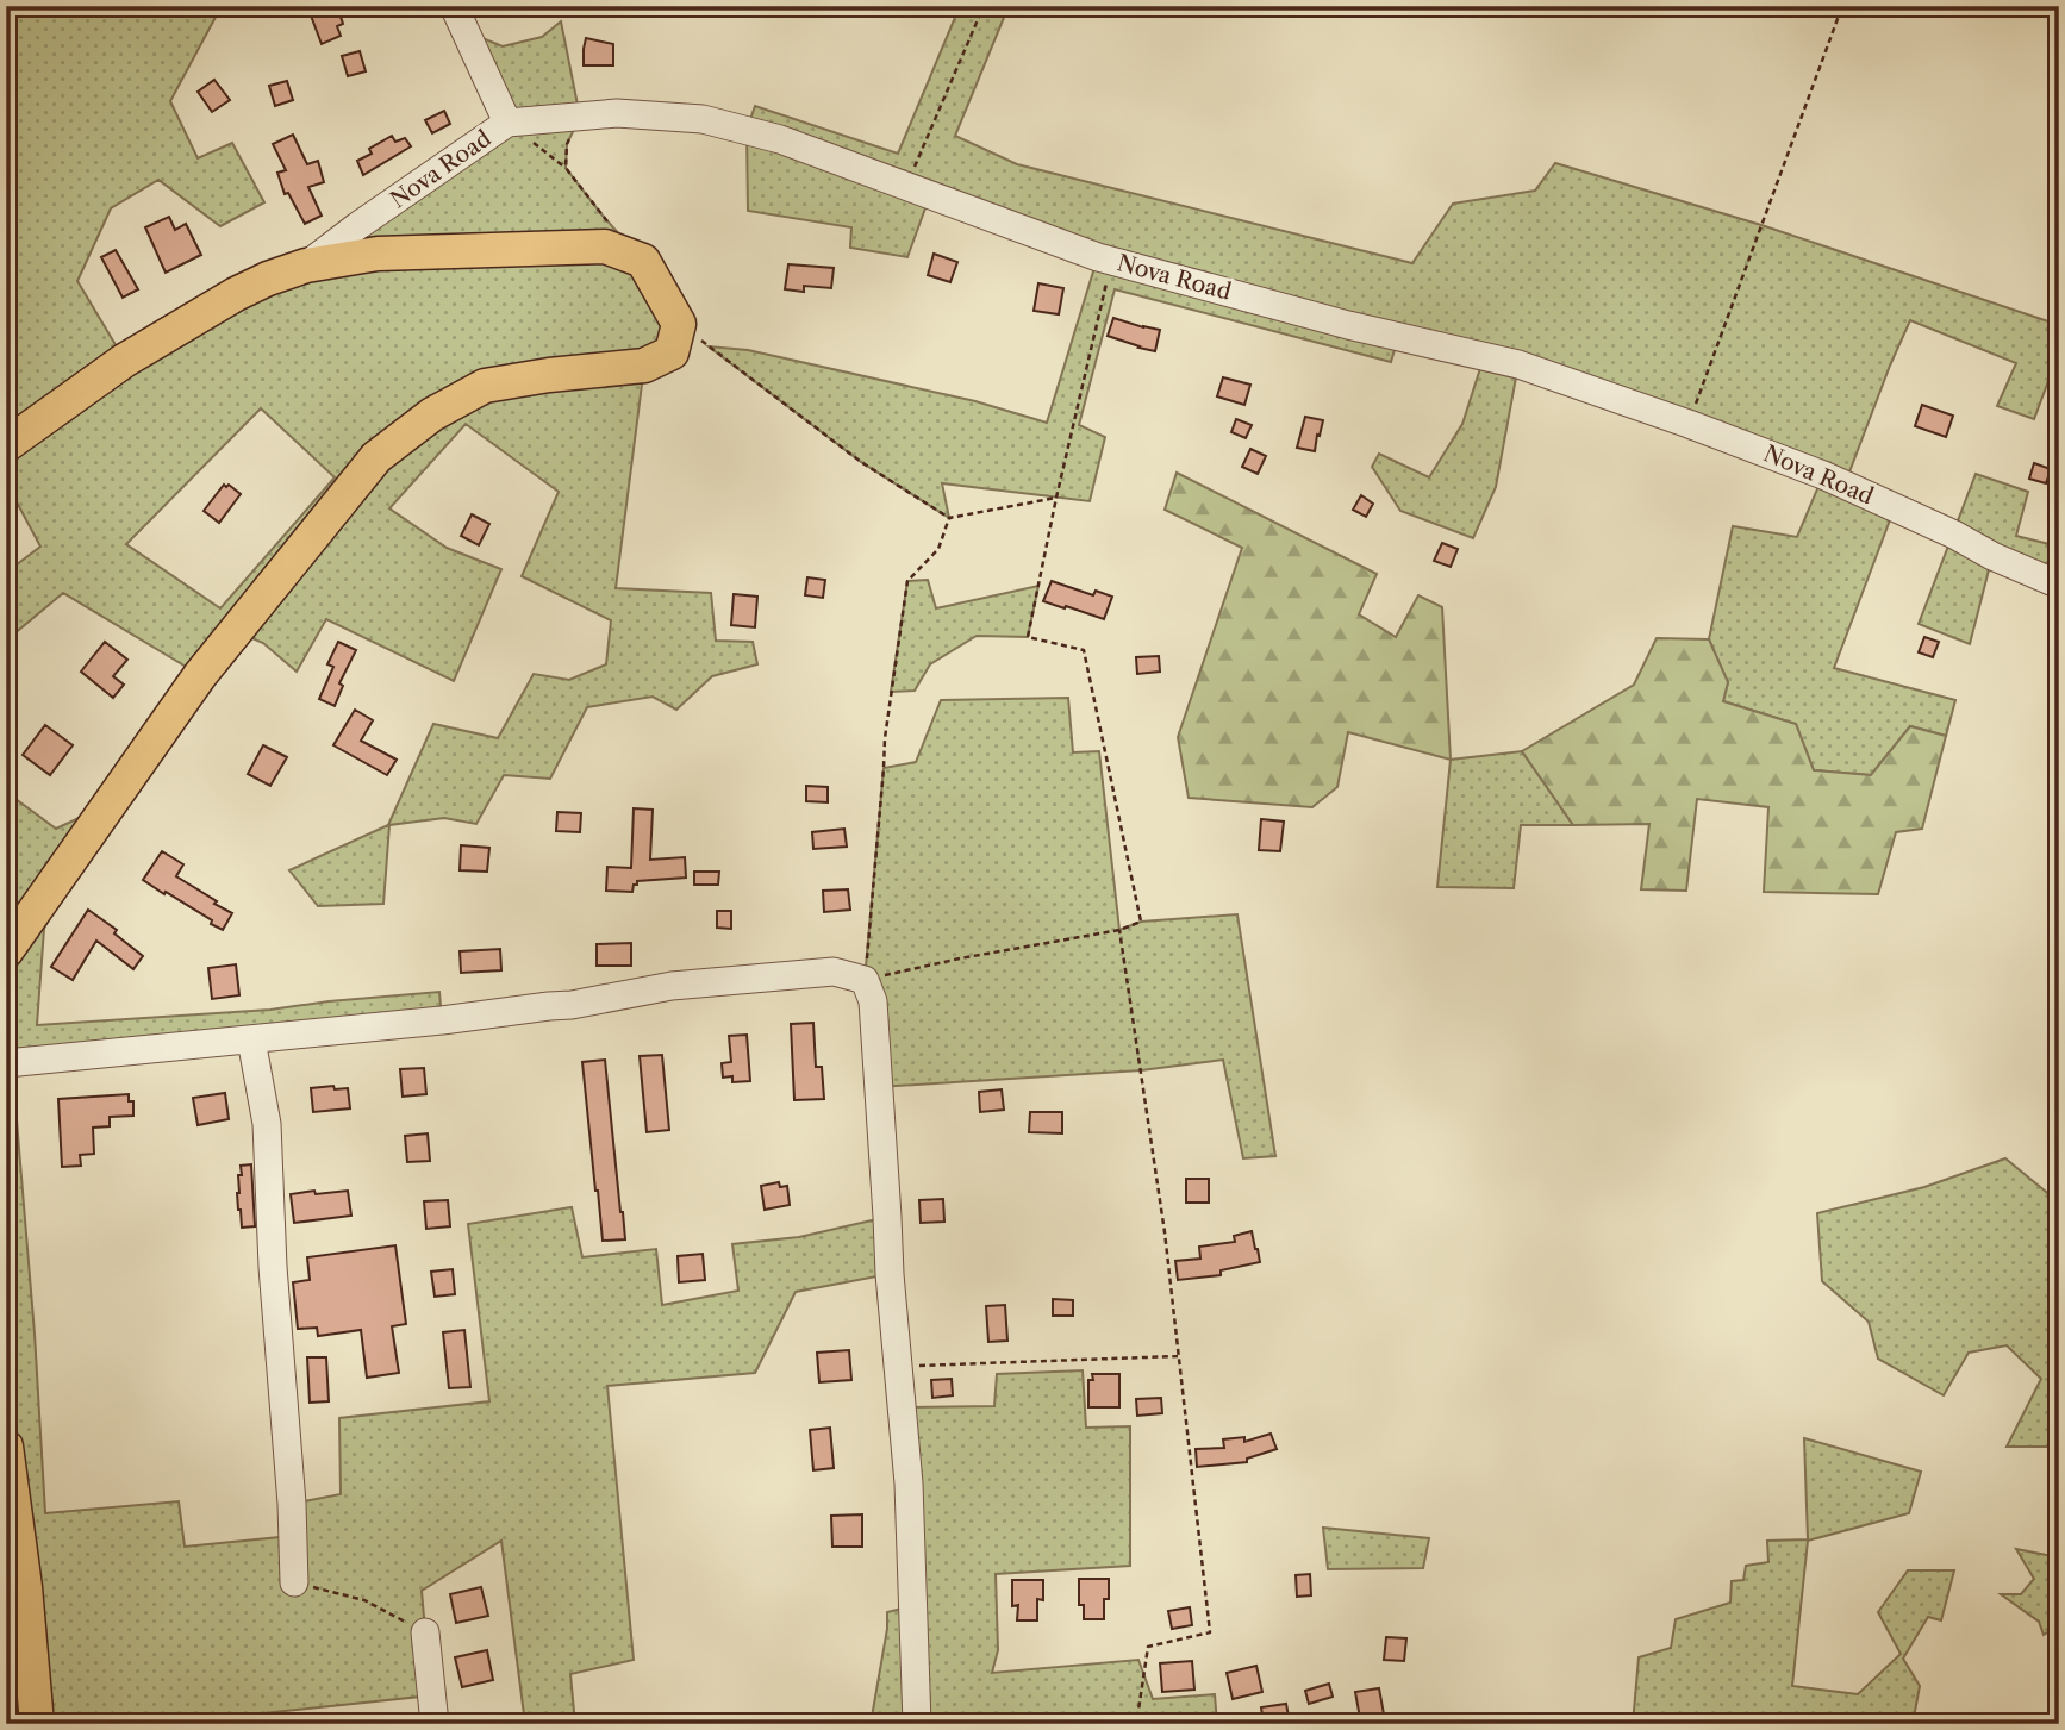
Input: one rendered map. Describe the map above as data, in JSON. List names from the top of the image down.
{
  "streets": {
    "street": ["Nova Road"]
  }
}
